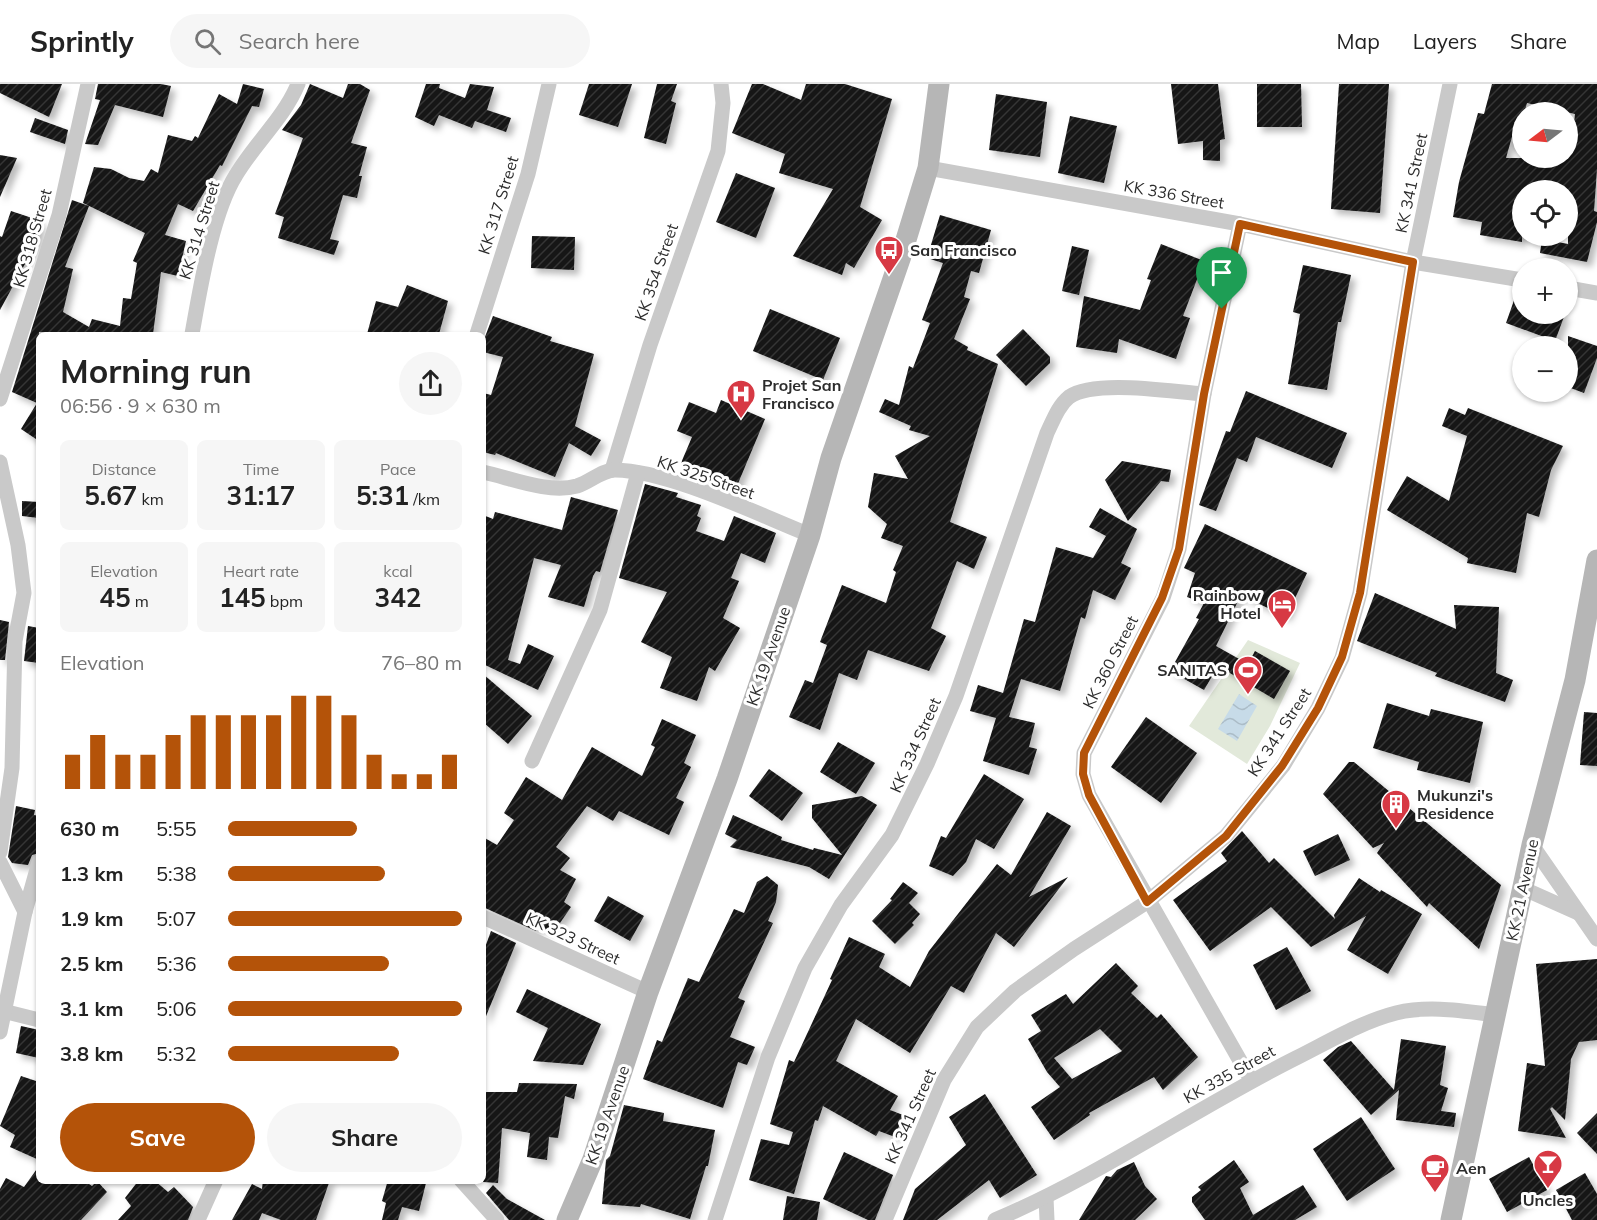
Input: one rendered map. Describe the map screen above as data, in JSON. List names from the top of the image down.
{
  "streets": {
    "street": [
      "KK 341 Street",
      "KK 336 Street",
      "KK 317 Street",
      "KK 314 Street",
      "KK 318 Street",
      "KK 354 Street",
      "KK 325 Street",
      "KK 19 Avenue",
      "KK 360 Street",
      "KK 334 Street",
      "KK 21 Avenue",
      "KK 323 Street",
      "KK 335 Street"
    ]
  },
  "crossings": [
    ["KK 341 Street", "KK 336 Street"],
    ["KK 341 Street", "KK 360 Street"],
    ["KK 336 Street", "KK 19 Avenue"],
    ["KK 336 Street", "KK 360 Street"],
    ["KK 354 Street", "KK 325 Street"],
    ["KK 325 Street", "KK 19 Avenue"],
    ["KK 19 Avenue", "KK 323 Street"],
    ["KK 360 Street", "KK 334 Street"],
    ["KK 360 Street", "KK 335 Street"],
    ["KK 21 Avenue", "KK 335 Street"]
  ],
  "places": {
    "bus stop": ["San Francisco"],
    "hospital": ["Projet San Francisco"],
    "hotel": ["Rainbow Hotel"],
    "sports": ["SANITAS"],
    "building": ["Mukunzi's Residence"],
    "bar": ["Uncles"],
    "cafe": ["Aen"]
  },
  "north": "left",
  "page": {
    "header": "Sprintly",
    "search": "Search here",
    "nav": ["Map", "Layers", "Share"],
    "map_buttons": ["+", "−"],
    "heading": ["Morning run", "06:56 · 9 × 630 m"],
    "stats": [
      ["Distance", "5.67 km"],
      ["Time", "31:17"],
      ["Pace", "5:31 /km"],
      ["Elevation", "45 m"],
      ["Heart rate", "145 bpm"],
      ["kcal", "342"]
    ],
    "chart": ["Elevation", "76–80 m"],
    "list": [
      {
        "name": "630 m",
        "note": "5:55"
      },
      {
        "name": "1.3 km",
        "note": "5:38"
      },
      {
        "name": "1.9 km",
        "note": "5:07"
      },
      {
        "name": "2.5 km",
        "note": "5:36"
      },
      {
        "name": "3.1 km",
        "note": "5:06"
      },
      {
        "name": "3.8 km",
        "note": "5:32"
      }
    ],
    "buttons": ["Save", "Share"]
  }
}
